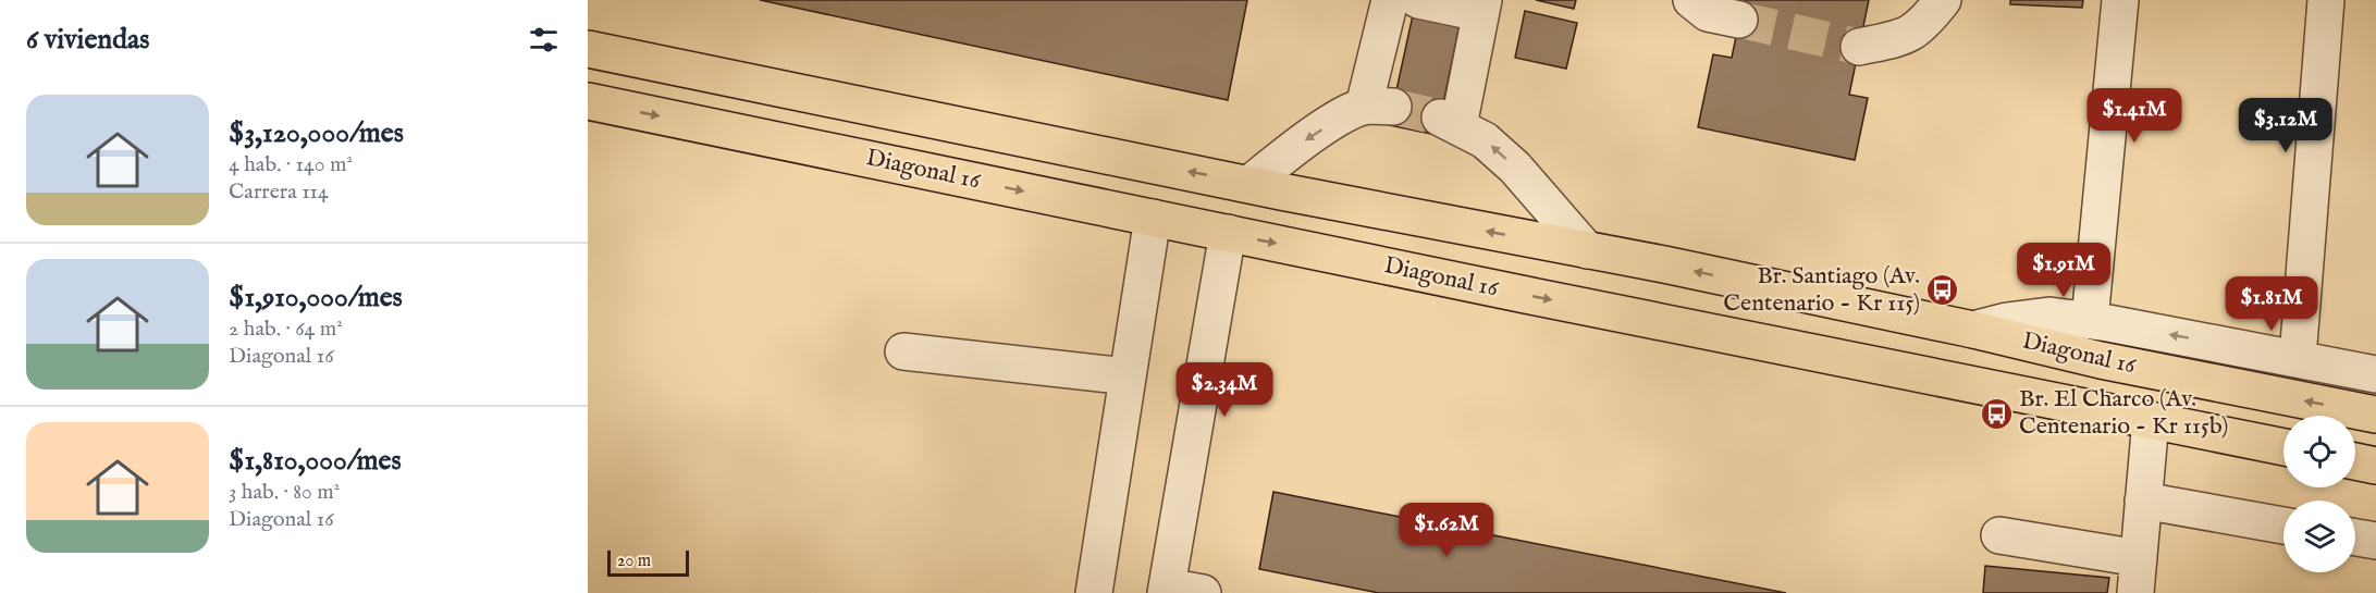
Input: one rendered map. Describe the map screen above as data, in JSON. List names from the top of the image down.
{
  "streets": {
    "main road": ["Diagonal 16"]
  },
  "places": {
    "bus stop": ["Br. Santiago (Av. Centenario - Kr 115)", "Br. El Charco (Av. Centenario - Kr 115b)"]
  },
  "scale_bar": "20 m",
  "page": {
    "heading": "6 viviendas",
    "list": [
      {
        "name": "$3,120,000/mes",
        "note": "4 hab. · 140 m² · Carrera 114"
      },
      {
        "name": "$1,910,000/mes",
        "note": "2 hab. · 64 m² · Diagonal 16"
      },
      {
        "name": "$1,810,000/mes",
        "note": "3 hab. · 80 m² · Diagonal 16"
      }
    ],
    "price": [
      "$1.41M",
      "$3.12M",
      "$1.91M",
      "$1.81M",
      "$2.34M",
      "$1.62M"
    ],
    "scale": "20 m"
  }
}
